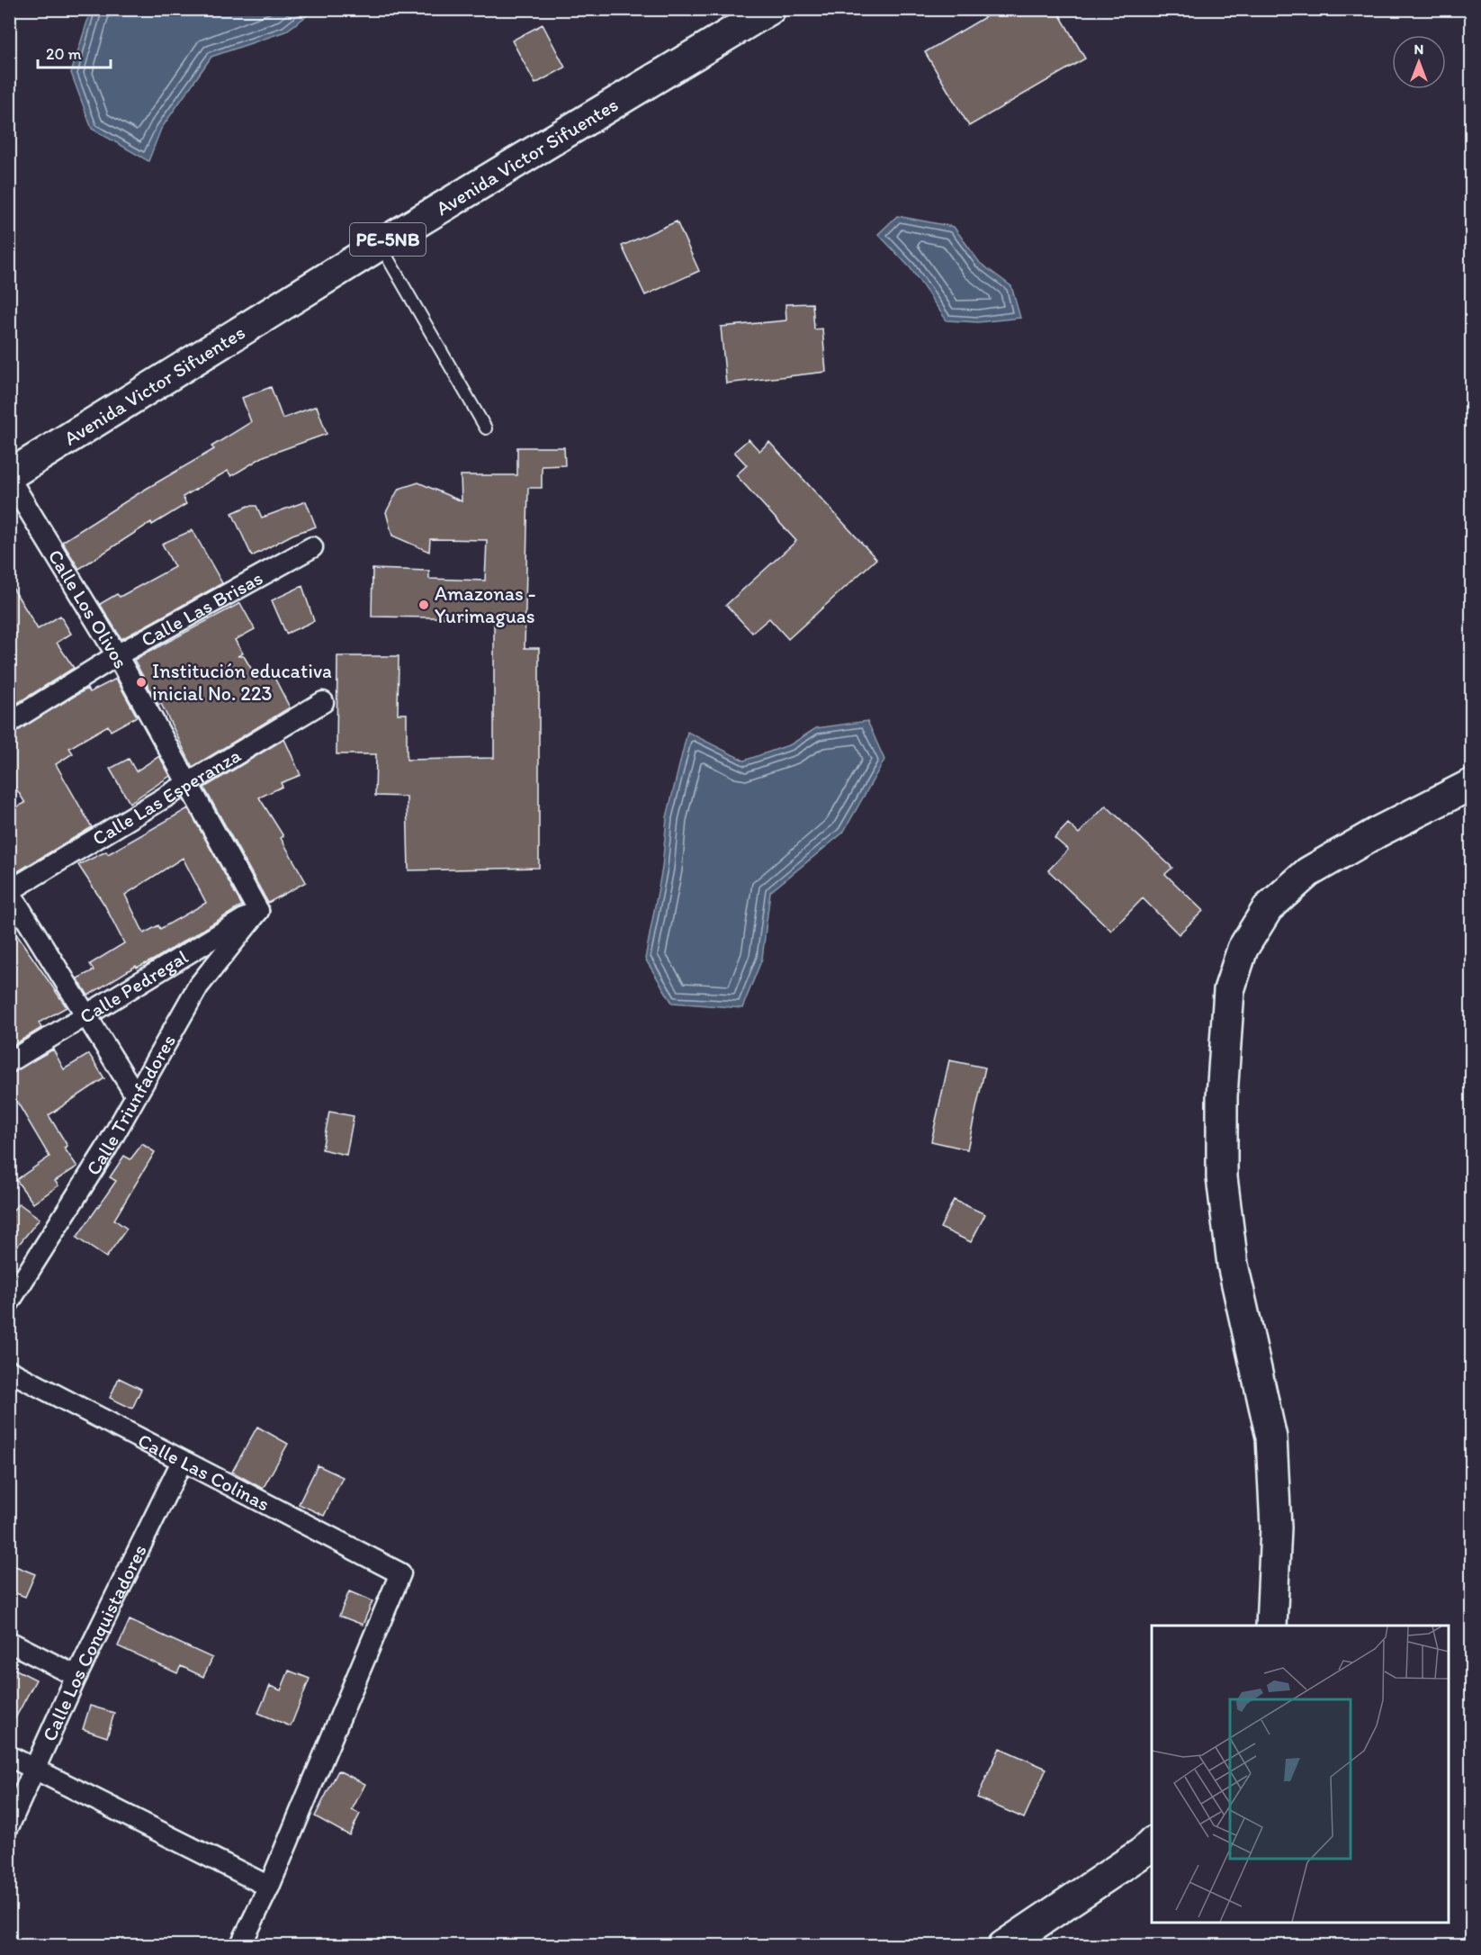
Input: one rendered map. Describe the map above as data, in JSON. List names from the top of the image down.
{
  "streets": {
    "main road": ["Avenida Victor Sifuentes", "PE-5NB"],
    "street": [
      "Calle Los Olivos",
      "Calle Las Brisas",
      "Calle Las Esperanza",
      "Calle Pedregal",
      "Calle Triunfadores",
      "Calle Las Colinas",
      "Calle Los Conquistadores"
    ]
  },
  "crossings": [
    ["Avenida Victor Sifuentes", "Calle Los Olivos"],
    ["Calle Los Olivos", "Calle Las Brisas"],
    ["Calle Los Olivos", "Calle Las Esperanza"],
    ["Calle Los Olivos", "Calle Pedregal"],
    ["Calle Los Olivos", "Calle Triunfadores"],
    ["Calle Pedregal", "Calle Triunfadores"],
    ["Calle Las Colinas", "Calle Los Conquistadores"]
  ],
  "places": ["Amazonas - Yurimaguas", "Institución educativa inicial No. 223"],
  "scale_bar": "20 m",
  "north": "top"
}
